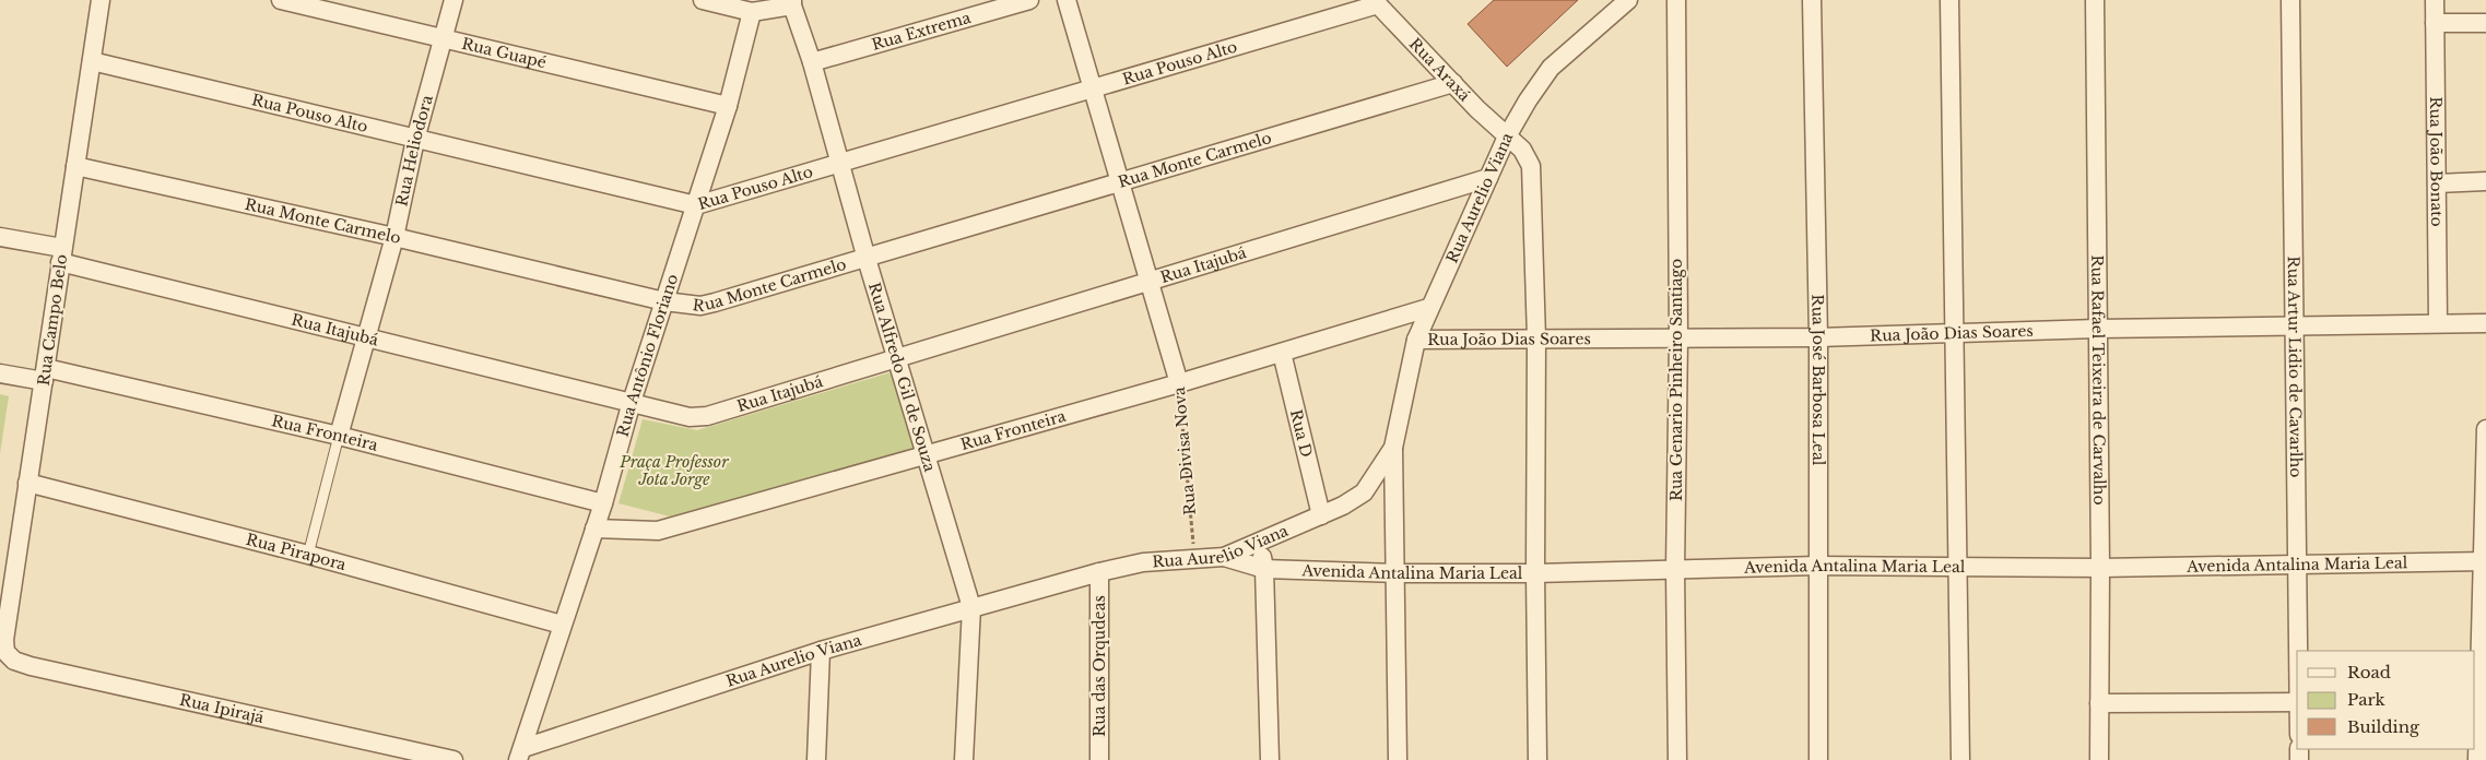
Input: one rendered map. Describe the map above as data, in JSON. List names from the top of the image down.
{
  "streets": {
    "street": [
      "Rua Extrema",
      "Rua Guapé",
      "Rua Pouso Alto",
      "Rua Araxá",
      "Rua Heliodora",
      "Rua Monte Carmelo",
      "Rua João Bonato",
      "Rua Aurelio Viana",
      "Rua Itajubá",
      "Rua Campo Belo",
      "Rua João Dias Soares",
      "Rua Antônio Floriano",
      "Rua Artur Lidio de Cavarlho",
      "Rua Alfredo Gil de Souza",
      "Rua Genario Pinheiro Santiago",
      "Rua José Barbosa Leal",
      "Rua Rafael Teixeira de Carvalho",
      "Rua Fronteira",
      "Rua D",
      "Rua Divisa Nova",
      "Rua Pirapora",
      "Avenida Antalina Maria Leal",
      "Rua das Orqudeas",
      "Rua Ipirajá"
    ]
  },
  "crossings": [
    ["Rua Extrema", "Rua Alfredo Gil de Souza"],
    ["Rua Guapé", "Rua Heliodora"],
    ["Rua Guapé", "Rua Antônio Floriano"],
    ["Rua Pouso Alto", "Rua Araxá"],
    ["Rua Pouso Alto", "Rua Heliodora"],
    ["Rua Pouso Alto", "Rua Campo Belo"],
    ["Rua Pouso Alto", "Rua Antônio Floriano"],
    ["Rua Pouso Alto", "Rua Alfredo Gil de Souza"],
    ["Rua Pouso Alto", "Rua Divisa Nova"],
    ["Rua Araxá", "Rua Monte Carmelo"],
    ["Rua Araxá", "Rua Aurelio Viana"],
    ["Rua Araxá", "Rua João Dias Soares"],
    ["Rua Araxá", "Avenida Antalina Maria Leal"],
    ["Rua Heliodora", "Rua Monte Carmelo"],
    ["Rua Heliodora", "Rua Itajubá"],
    ["Rua Heliodora", "Rua Fronteira"],
    ["Rua Heliodora", "Rua Pirapora"],
    ["Rua Monte Carmelo", "Rua Campo Belo"],
    ["Rua Monte Carmelo", "Rua Antônio Floriano"],
    ["Rua Monte Carmelo", "Rua Alfredo Gil de Souza"],
    ["Rua Monte Carmelo", "Rua Divisa Nova"],
    ["Rua João Bonato", "Rua João Dias Soares"],
    ["Rua Aurelio Viana", "Rua Itajubá"],
    ["Rua Aurelio Viana", "Rua João Dias Soares"],
    ["Rua Aurelio Viana", "Rua Antônio Floriano"],
    ["Rua Aurelio Viana", "Rua Alfredo Gil de Souza"],
    ["Rua Aurelio Viana", "Rua Fronteira"],
    ["Rua Aurelio Viana", "Rua D"],
    ["Rua Aurelio Viana", "Rua Divisa Nova"],
    ["Rua Aurelio Viana", "Avenida Antalina Maria Leal"],
    ["Rua Aurelio Viana", "Rua das Orqudeas"],
    ["Rua Itajubá", "Rua Campo Belo"],
    ["Rua Itajubá", "Rua Antônio Floriano"],
    ["Rua Itajubá", "Rua Alfredo Gil de Souza"],
    ["Rua Itajubá", "Rua Divisa Nova"],
    ["Rua Campo Belo", "Rua Fronteira"],
    ["Rua Campo Belo", "Rua Pirapora"],
    ["Rua Campo Belo", "Rua Ipirajá"],
    ["Rua João Dias Soares", "Rua Artur Lidio de Cavarlho"],
    ["Rua João Dias Soares", "Rua Genario Pinheiro Santiago"],
    ["Rua João Dias Soares", "Rua José Barbosa Leal"],
    ["Rua João Dias Soares", "Rua Rafael Teixeira de Carvalho"],
    ["Rua Antônio Floriano", "Rua Fronteira"],
    ["Rua Antônio Floriano", "Rua Pirapora"],
    ["Rua Artur Lidio de Cavarlho", "Avenida Antalina Maria Leal"],
    ["Rua Alfredo Gil de Souza", "Rua Fronteira"],
    ["Rua Genario Pinheiro Santiago", "Avenida Antalina Maria Leal"],
    ["Rua José Barbosa Leal", "Avenida Antalina Maria Leal"],
    ["Rua Rafael Teixeira de Carvalho", "Avenida Antalina Maria Leal"],
    ["Rua Fronteira", "Rua D"],
    ["Rua Fronteira", "Rua Divisa Nova"]
  ],
  "parks": ["Praça Professor Jota Jorge"],
  "legend": ["Road", "Park", "Building"]
}
